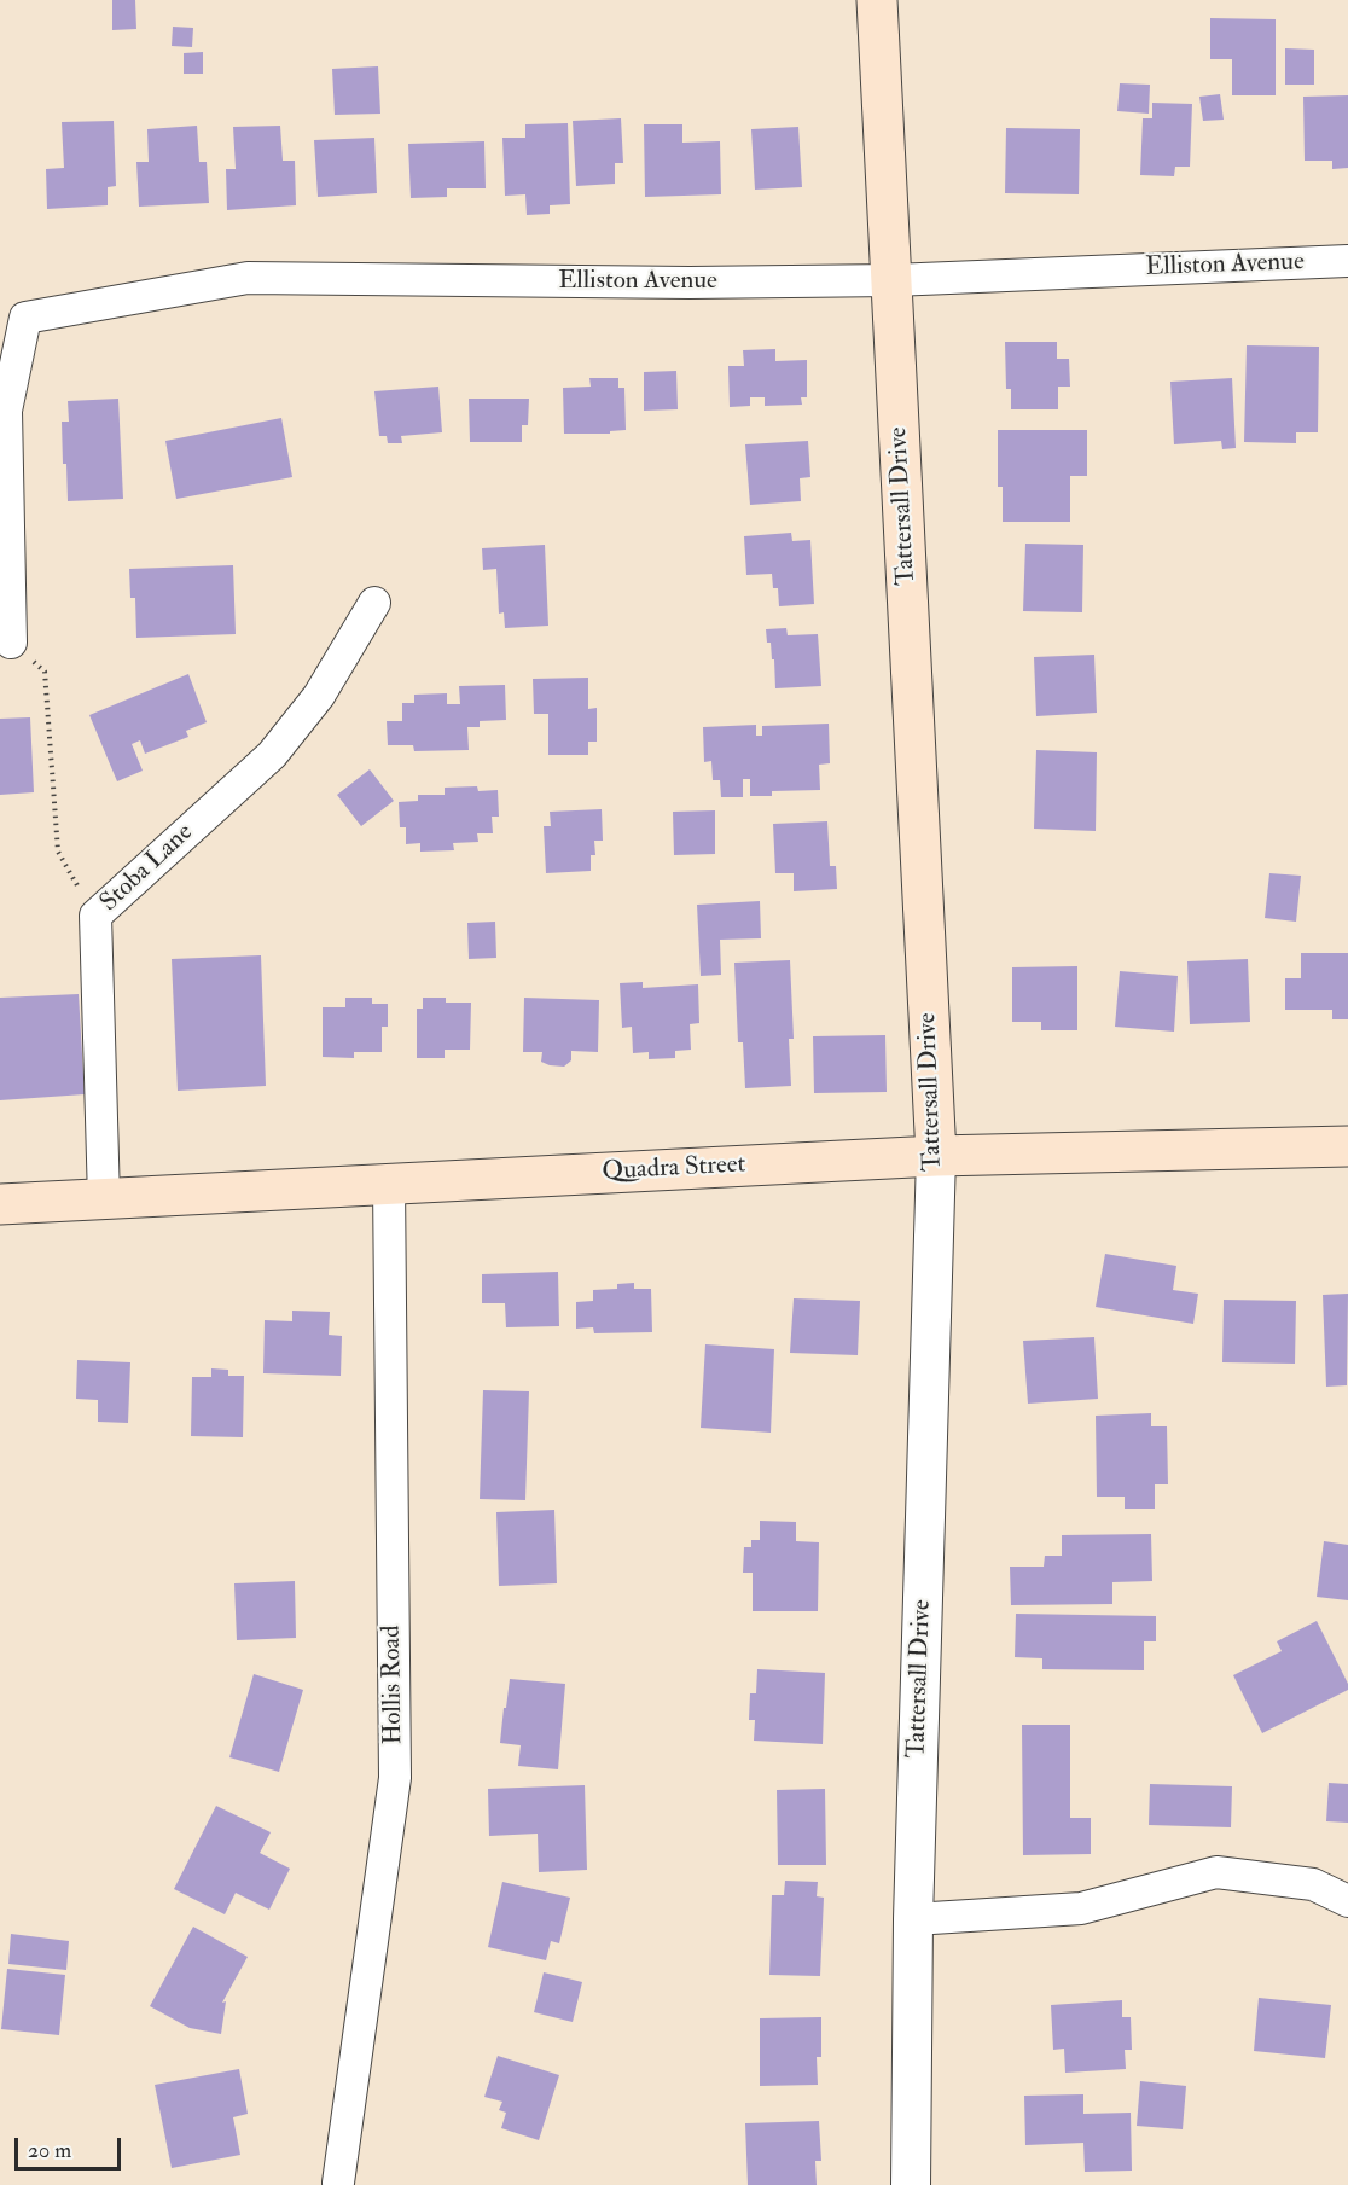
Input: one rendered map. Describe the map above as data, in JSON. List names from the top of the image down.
{
  "streets": {
    "main road": ["Tattersall Drive", "Quadra Street"],
    "street": ["Elliston Avenue", "Stoba Lane", "Hollis Road"]
  },
  "crossings": [
    ["Elliston Avenue", "Tattersall Drive"],
    ["Tattersall Drive", "Quadra Street"],
    ["Stoba Lane", "Quadra Street"],
    ["Quadra Street", "Hollis Road"]
  ],
  "scale_bar": "20 m"
}
